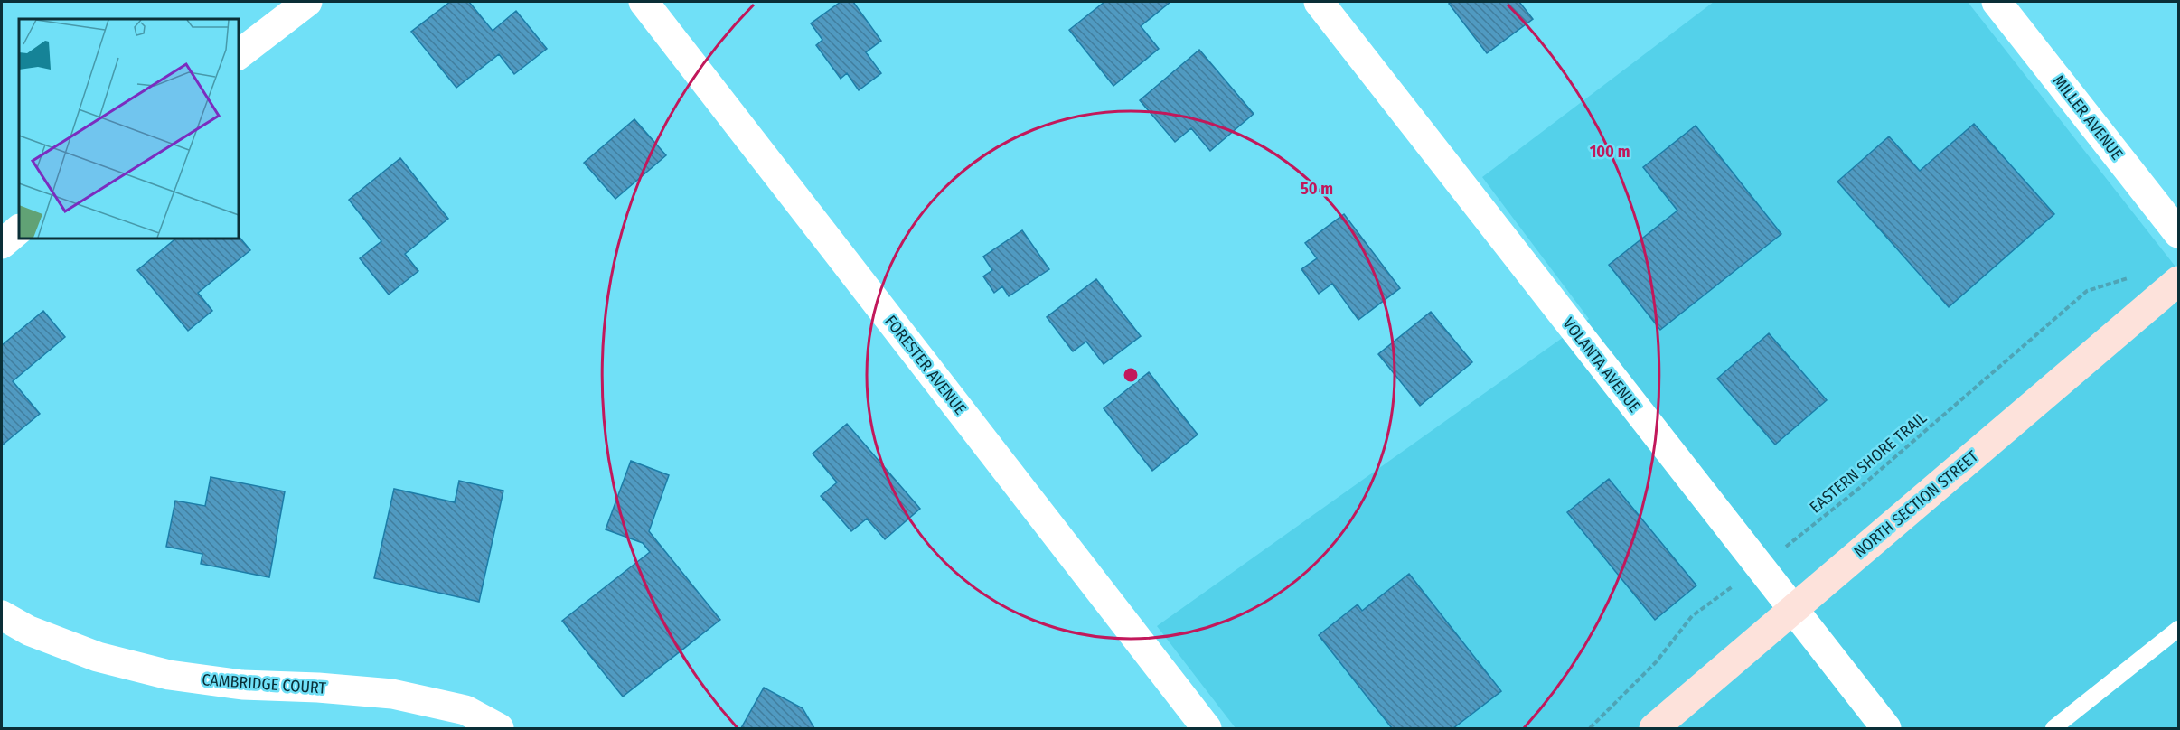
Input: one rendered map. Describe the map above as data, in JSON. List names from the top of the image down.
{
  "streets": {
    "main road": ["NORTH SECTION STREET"],
    "street": [
      "MILLER AVENUE",
      "FORESTER AVENUE",
      "VOLANTA AVENUE",
      "CAMBRIDGE COURT"
    ],
    "path": ["EASTERN SHORE TRAIL"]
  },
  "crossings": [
    ["VOLANTA AVENUE", "EASTERN SHORE TRAIL"],
    ["VOLANTA AVENUE", "NORTH SECTION STREET"]
  ],
  "rings": ["100 m", "50 m"]
}
